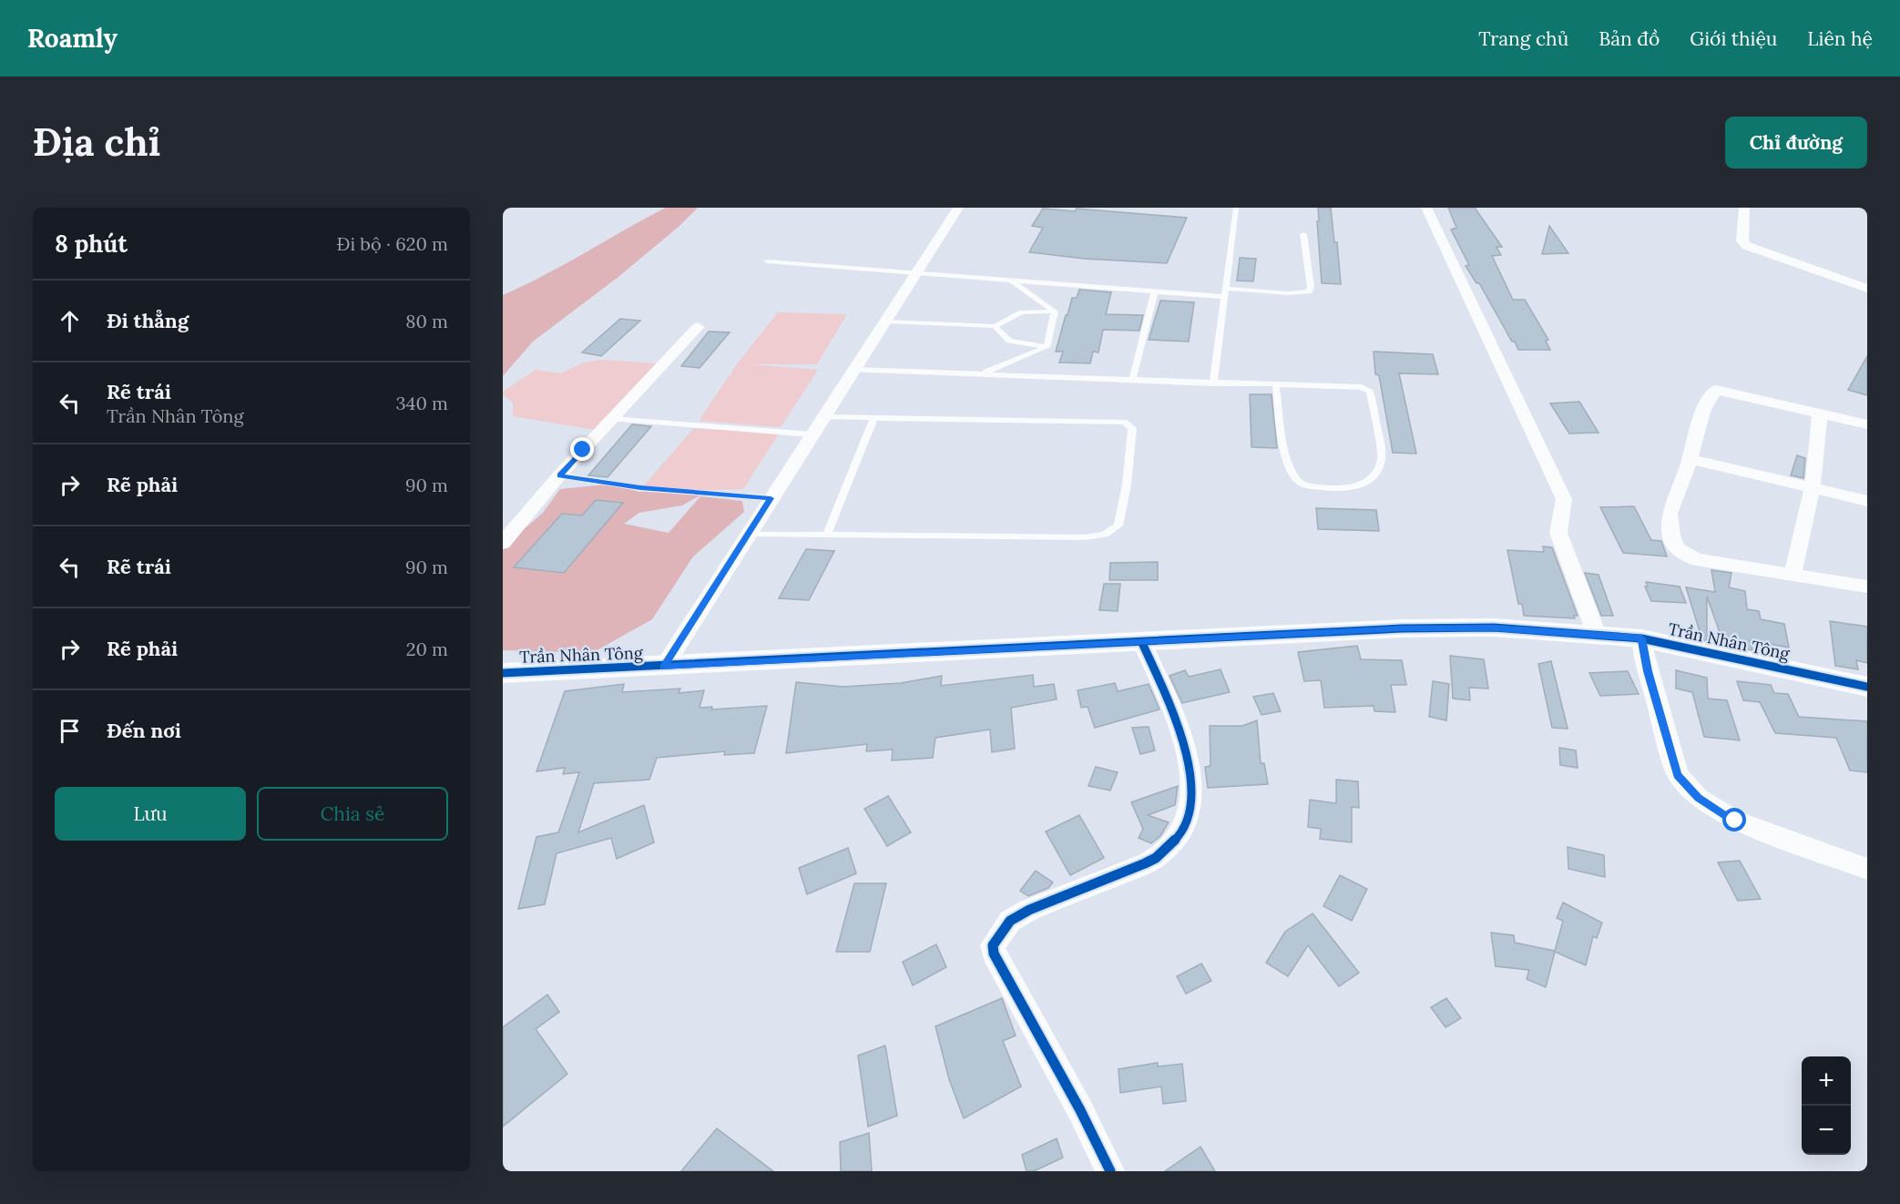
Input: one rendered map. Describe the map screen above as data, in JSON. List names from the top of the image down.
{
  "streets": {
    "street": ["Trần Nhân Tông"]
  },
  "page": {
    "header": "Roamly",
    "nav": [
      "Trang chủ",
      "Bản đồ",
      "Giới thiệu",
      "Liên hệ"
    ],
    "buttons": [
      "Chỉ đường",
      ["Lưu", "Chia sẻ"]
    ],
    "title": "Địa chỉ",
    "heading": ["8 phút", "Đi bộ · 620 m"],
    "list": [
      ["Đi thẳng", "80 m"],
      ["Rẽ trái", "Trần Nhân Tông", "340 m"],
      ["Rẽ phải", "90 m"],
      ["Rẽ trái", "90 m"],
      ["Rẽ phải", "20 m"],
      "Đến nơi"
    ],
    "map_buttons": ["+", "−"]
  }
}
